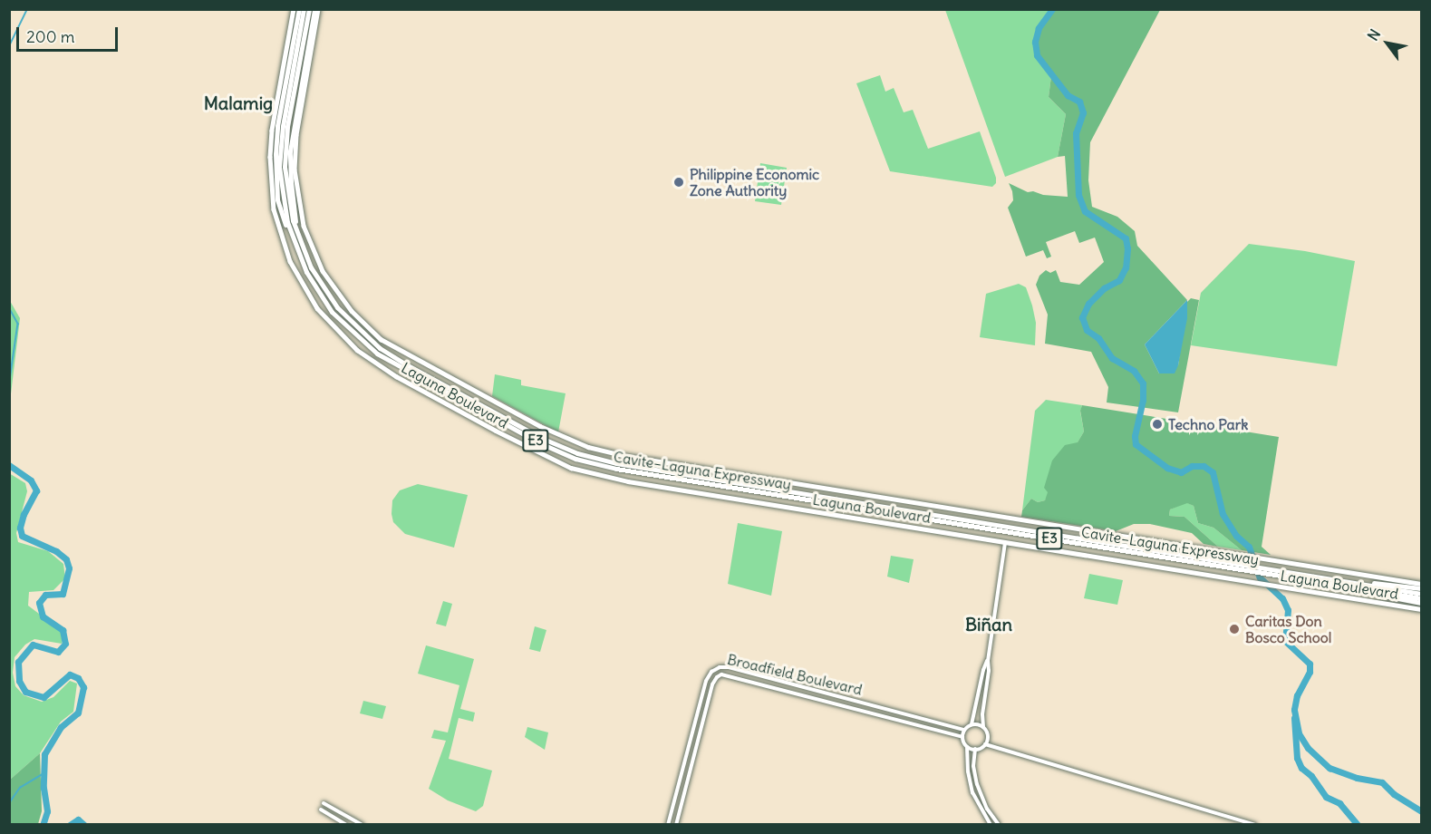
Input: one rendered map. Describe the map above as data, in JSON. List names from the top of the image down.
{
  "streets": {
    "highway": ["E3", "Cavite–Laguna Expressway"],
    "main road": ["Laguna Boulevard"],
    "street": ["Broadfield Boulevard"]
  },
  "districts": ["Malamig", "Biñan"],
  "places": ["Philippine Economic Zone Authority", "Techno Park", "Caritas Don Bosco School"],
  "scale_bar": "200 m",
  "north": "top left"
}
